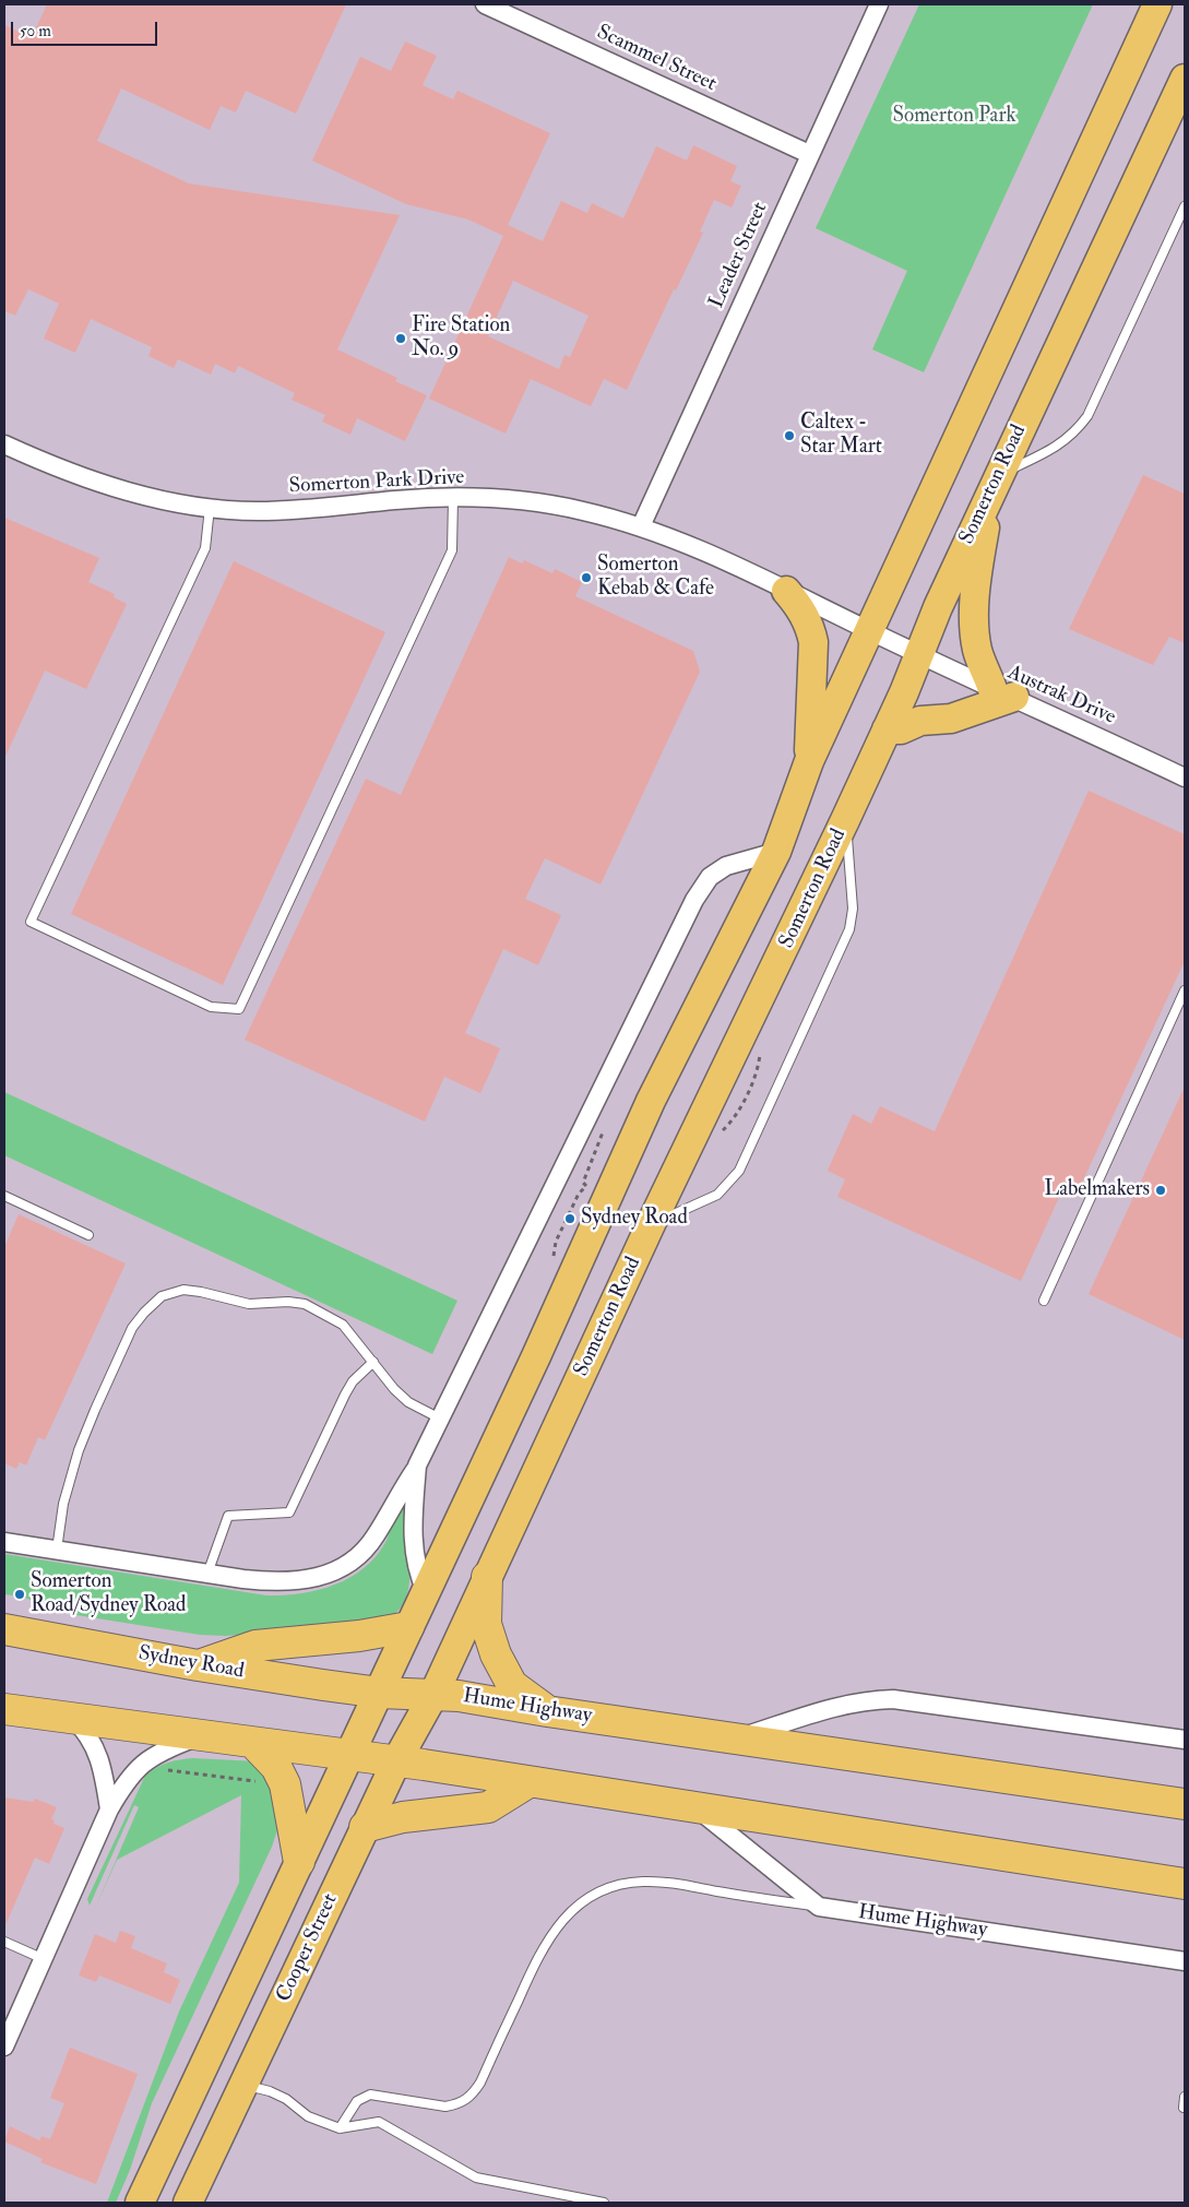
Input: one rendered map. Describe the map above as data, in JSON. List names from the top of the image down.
{
  "streets": {
    "highway": ["Sydney Road", "Hume Highway"],
    "main road": ["Somerton Road", "Cooper Street"],
    "street": [
      "Scammel Street",
      "Leader Street",
      "Somerton Park Drive",
      "Austrak Drive"
    ]
  },
  "crossings": [
    ["Scammel Street", "Leader Street"],
    ["Leader Street", "Somerton Park Drive"],
    ["Somerton Park Drive", "Austrak Drive"],
    ["Somerton Road", "Austrak Drive"],
    ["Somerton Road", "Hume Highway"],
    ["Somerton Road", "Cooper Street"],
    ["Sydney Road", "Hume Highway"],
    ["Hume Highway", "Cooper Street"]
  ],
  "parks": ["Somerton Park"],
  "places": [
    "Fire Station No. 9",
    "Caltex - Star Mart",
    "Somerton Kebab & Cafe",
    "Labelmakers",
    "Sydney Road",
    "Somerton Road/Sydney Road"
  ],
  "scale_bar": "50 m"
}
